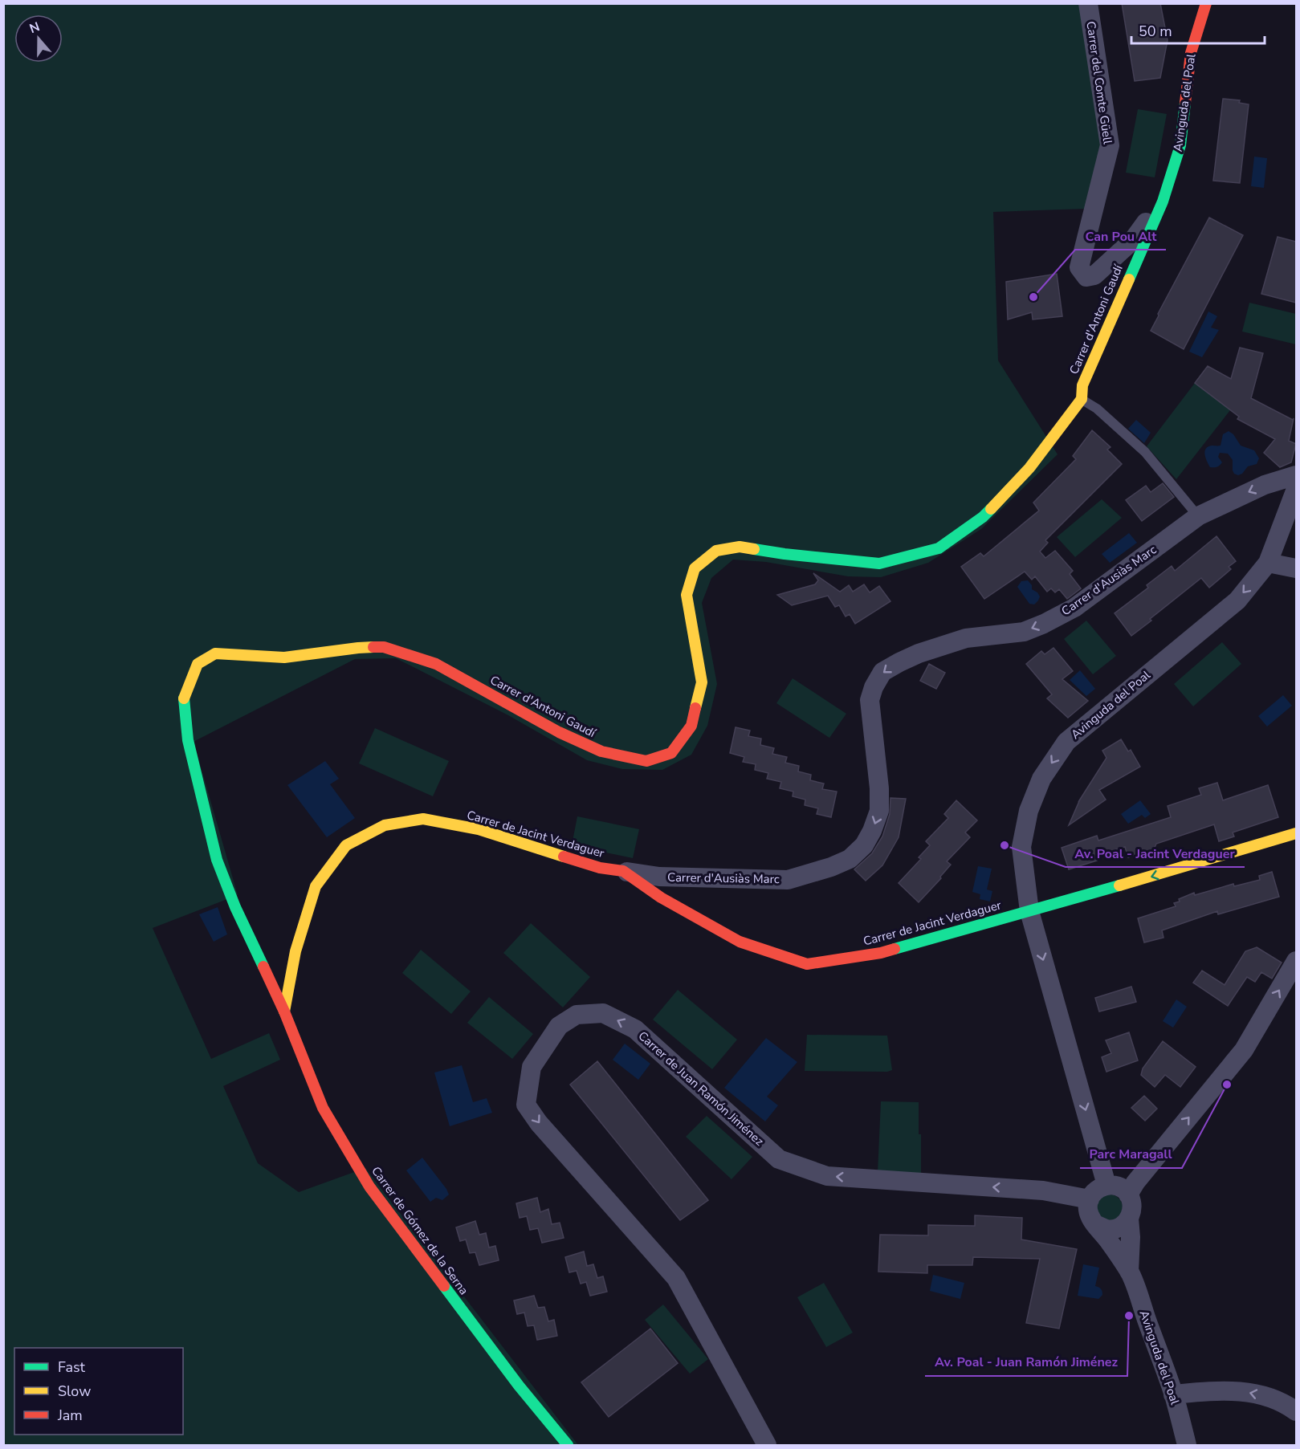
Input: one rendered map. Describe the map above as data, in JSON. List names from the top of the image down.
{
  "streets": {
    "street": [
      "Carrer del Comte Güell",
      "Avinguda del Poal",
      "Carrer d'Antoni Gaudí",
      "Carrer d'Ausiàs Marc",
      "Carrer de Jacint Verdaguer",
      "Carrer de Juan Ramón Jiménez",
      "Carrer de Gómez de la Serna"
    ]
  },
  "crossings": [
    ["Carrer del Comte Güell", "Avinguda del Poal"],
    ["Carrer del Comte Güell", "Carrer d'Antoni Gaudí"],
    ["Avinguda del Poal", "Carrer d'Antoni Gaudí"],
    ["Avinguda del Poal", "Carrer de Jacint Verdaguer"],
    ["Avinguda del Poal", "Carrer de Juan Ramón Jiménez"],
    ["Carrer d'Antoni Gaudí", "Carrer de Jacint Verdaguer"],
    ["Carrer d'Antoni Gaudí", "Carrer de Gómez de la Serna"],
    ["Carrer d'Ausiàs Marc", "Carrer de Jacint Verdaguer"],
    ["Carrer de Jacint Verdaguer", "Carrer de Gómez de la Serna"]
  ],
  "one_way": ["Avinguda del Poal", "Carrer d'Ausiàs Marc"],
  "places": [
    "Can Pou Alt",
    "Av. Poal - Jacint Verdaguer",
    "Parc Maragall",
    "Av. Poal - Juan Ramón Jiménez"
  ],
  "legend": ["Fast", "Slow", "Jam"],
  "scale_bar": "50 m",
  "north": "top"
}
